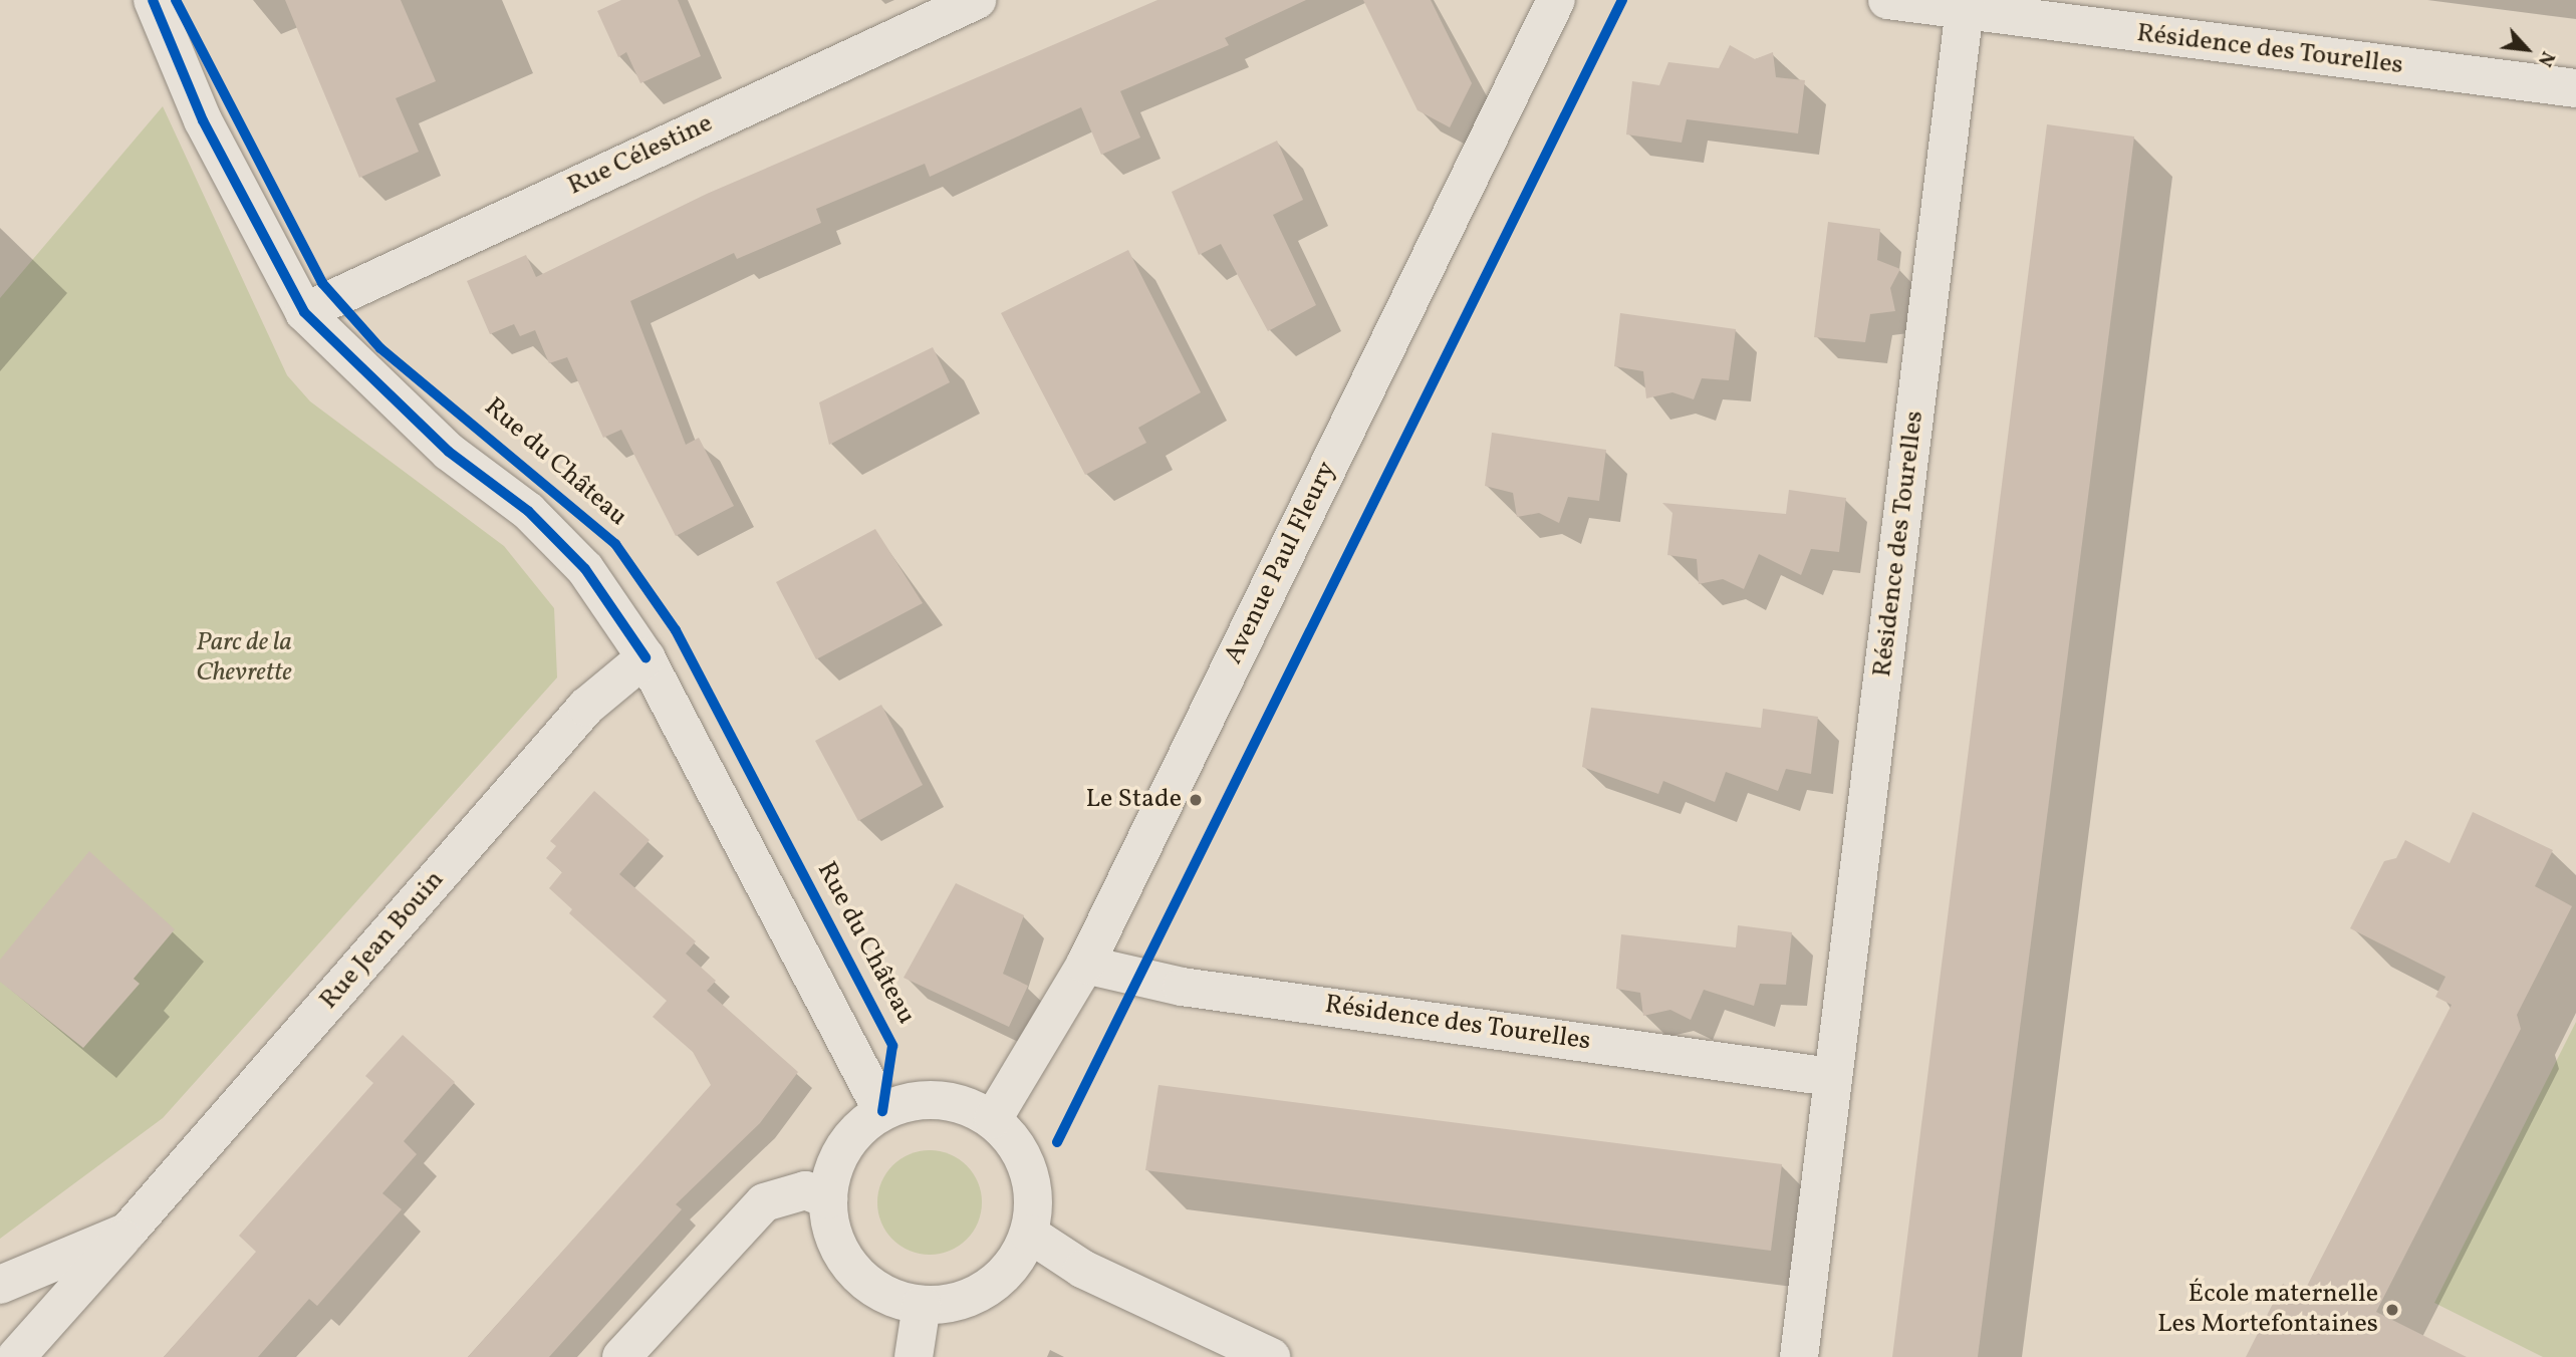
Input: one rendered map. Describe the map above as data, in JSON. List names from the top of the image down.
{
  "streets": {
    "street": [
      "Résidence des Tourelles",
      "Rue Célestine",
      "Rue du Château",
      "Avenue Paul Fleury",
      "Rue Jean Bouin"
    ]
  },
  "crossings": [
    ["Résidence des Tourelles", "Avenue Paul Fleury"],
    ["Rue Célestine", "Rue du Château"],
    ["Rue du Château", "Avenue Paul Fleury"],
    ["Rue du Château", "Rue Jean Bouin"]
  ],
  "parks": ["Parc de la Chevrette"],
  "places": ["Le Stade", "École maternelle Les Mortefontaines"],
  "north": "bottom right"
}
